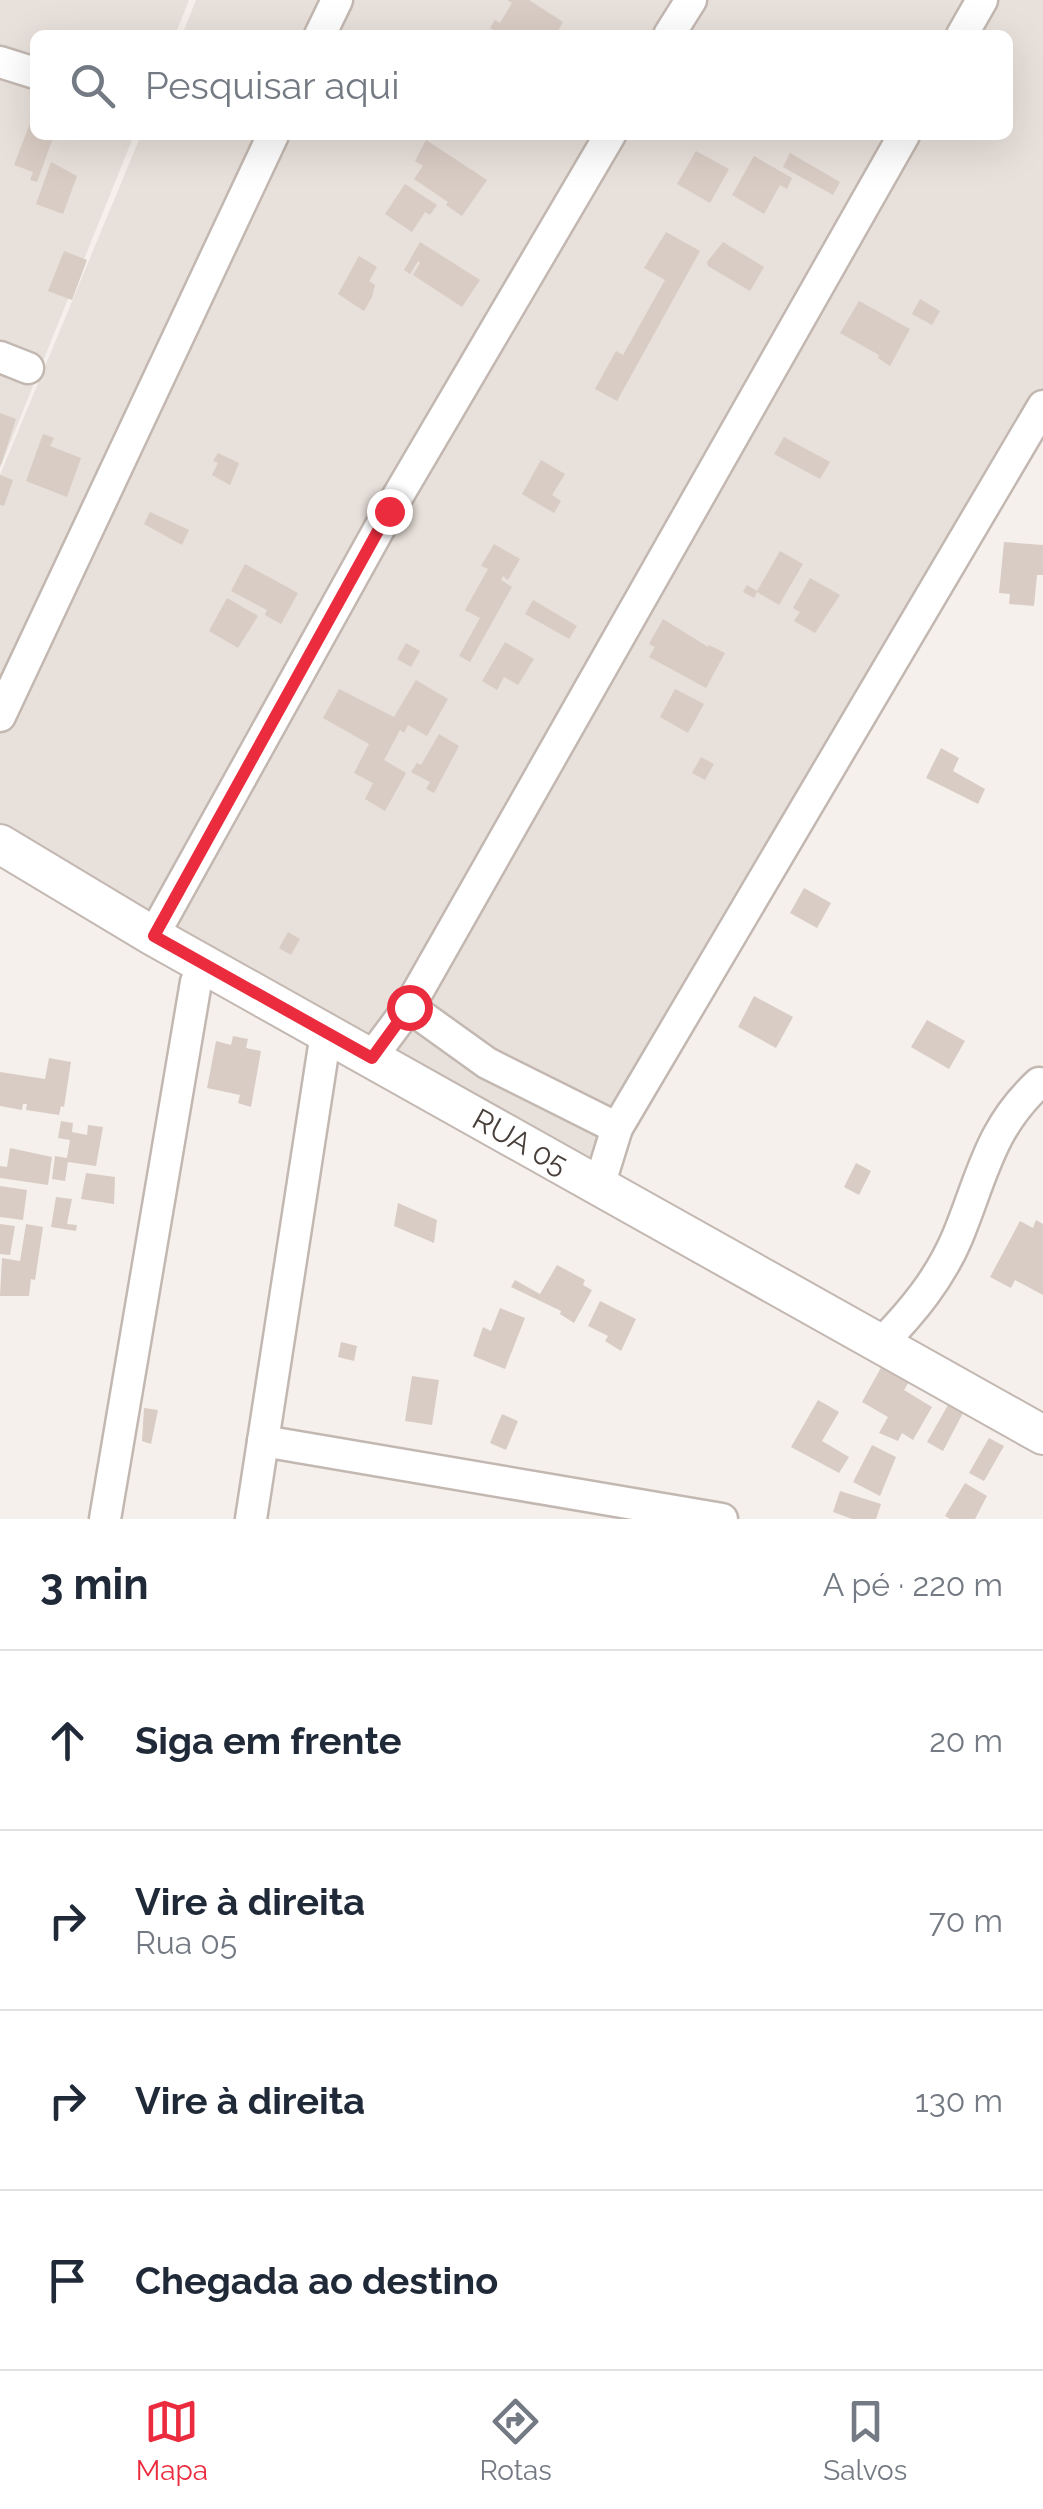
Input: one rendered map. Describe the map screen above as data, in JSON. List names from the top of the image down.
{
  "streets": {
    "street": ["RUA 05"]
  },
  "page": {
    "search": "Pesquisar aqui",
    "heading": ["3 min", "A pé · 220 m"],
    "list": [
      ["Siga em frente", "20 m"],
      ["Vire à direita", "Rua 05", "70 m"],
      ["Vire à direita", "130 m"],
      "Chegada ao destino"
    ],
    "nav": ["Mapa", "Rotas", "Salvos"]
  }
}
